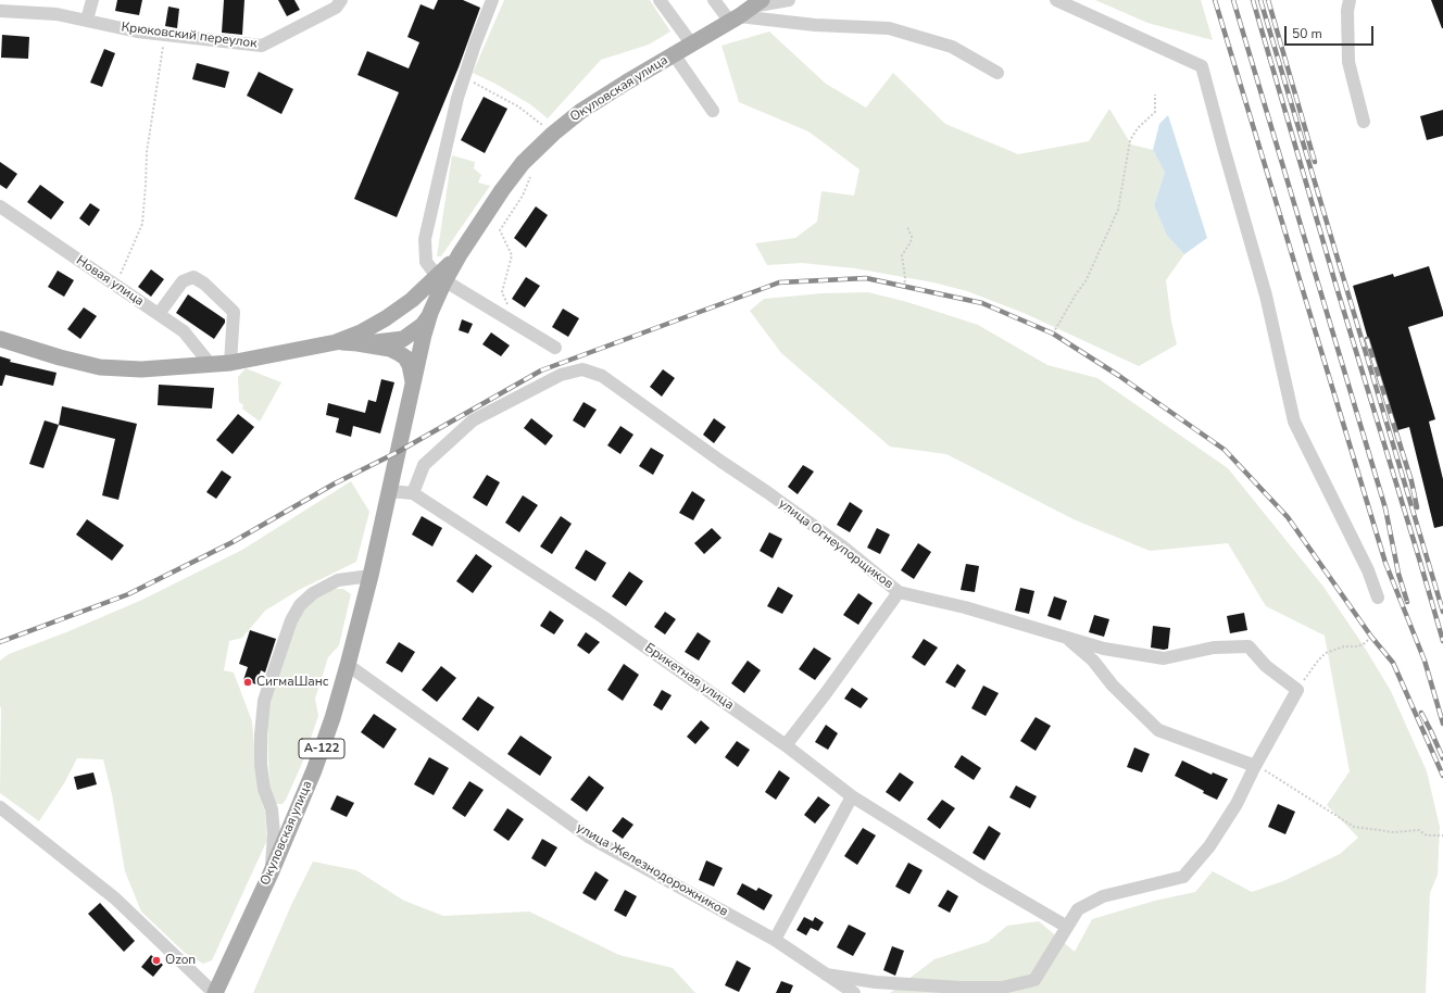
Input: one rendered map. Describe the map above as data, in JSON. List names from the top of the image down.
{
  "streets": {
    "main road": ["Окуловская улица", "А-122"],
    "street": [
      "Крюковский переулок",
      "Новая улица",
      "улица Огнеупорщиков",
      "Брикетная улица",
      "улица Железнодорожников"
    ]
  },
  "crossings": [
    ["Окуловская улица", "Брикетная улица"],
    ["Окуловская улица", "А-122"],
    ["Окуловская улица", "улица Железнодорожников"],
    ["улица Огнеупорщиков", "Брикетная улица"],
    ["Брикетная улица", "А-122"]
  ],
  "places": ["СигмаШанс", "Ozon"],
  "scale_bar": "50 m"
}
